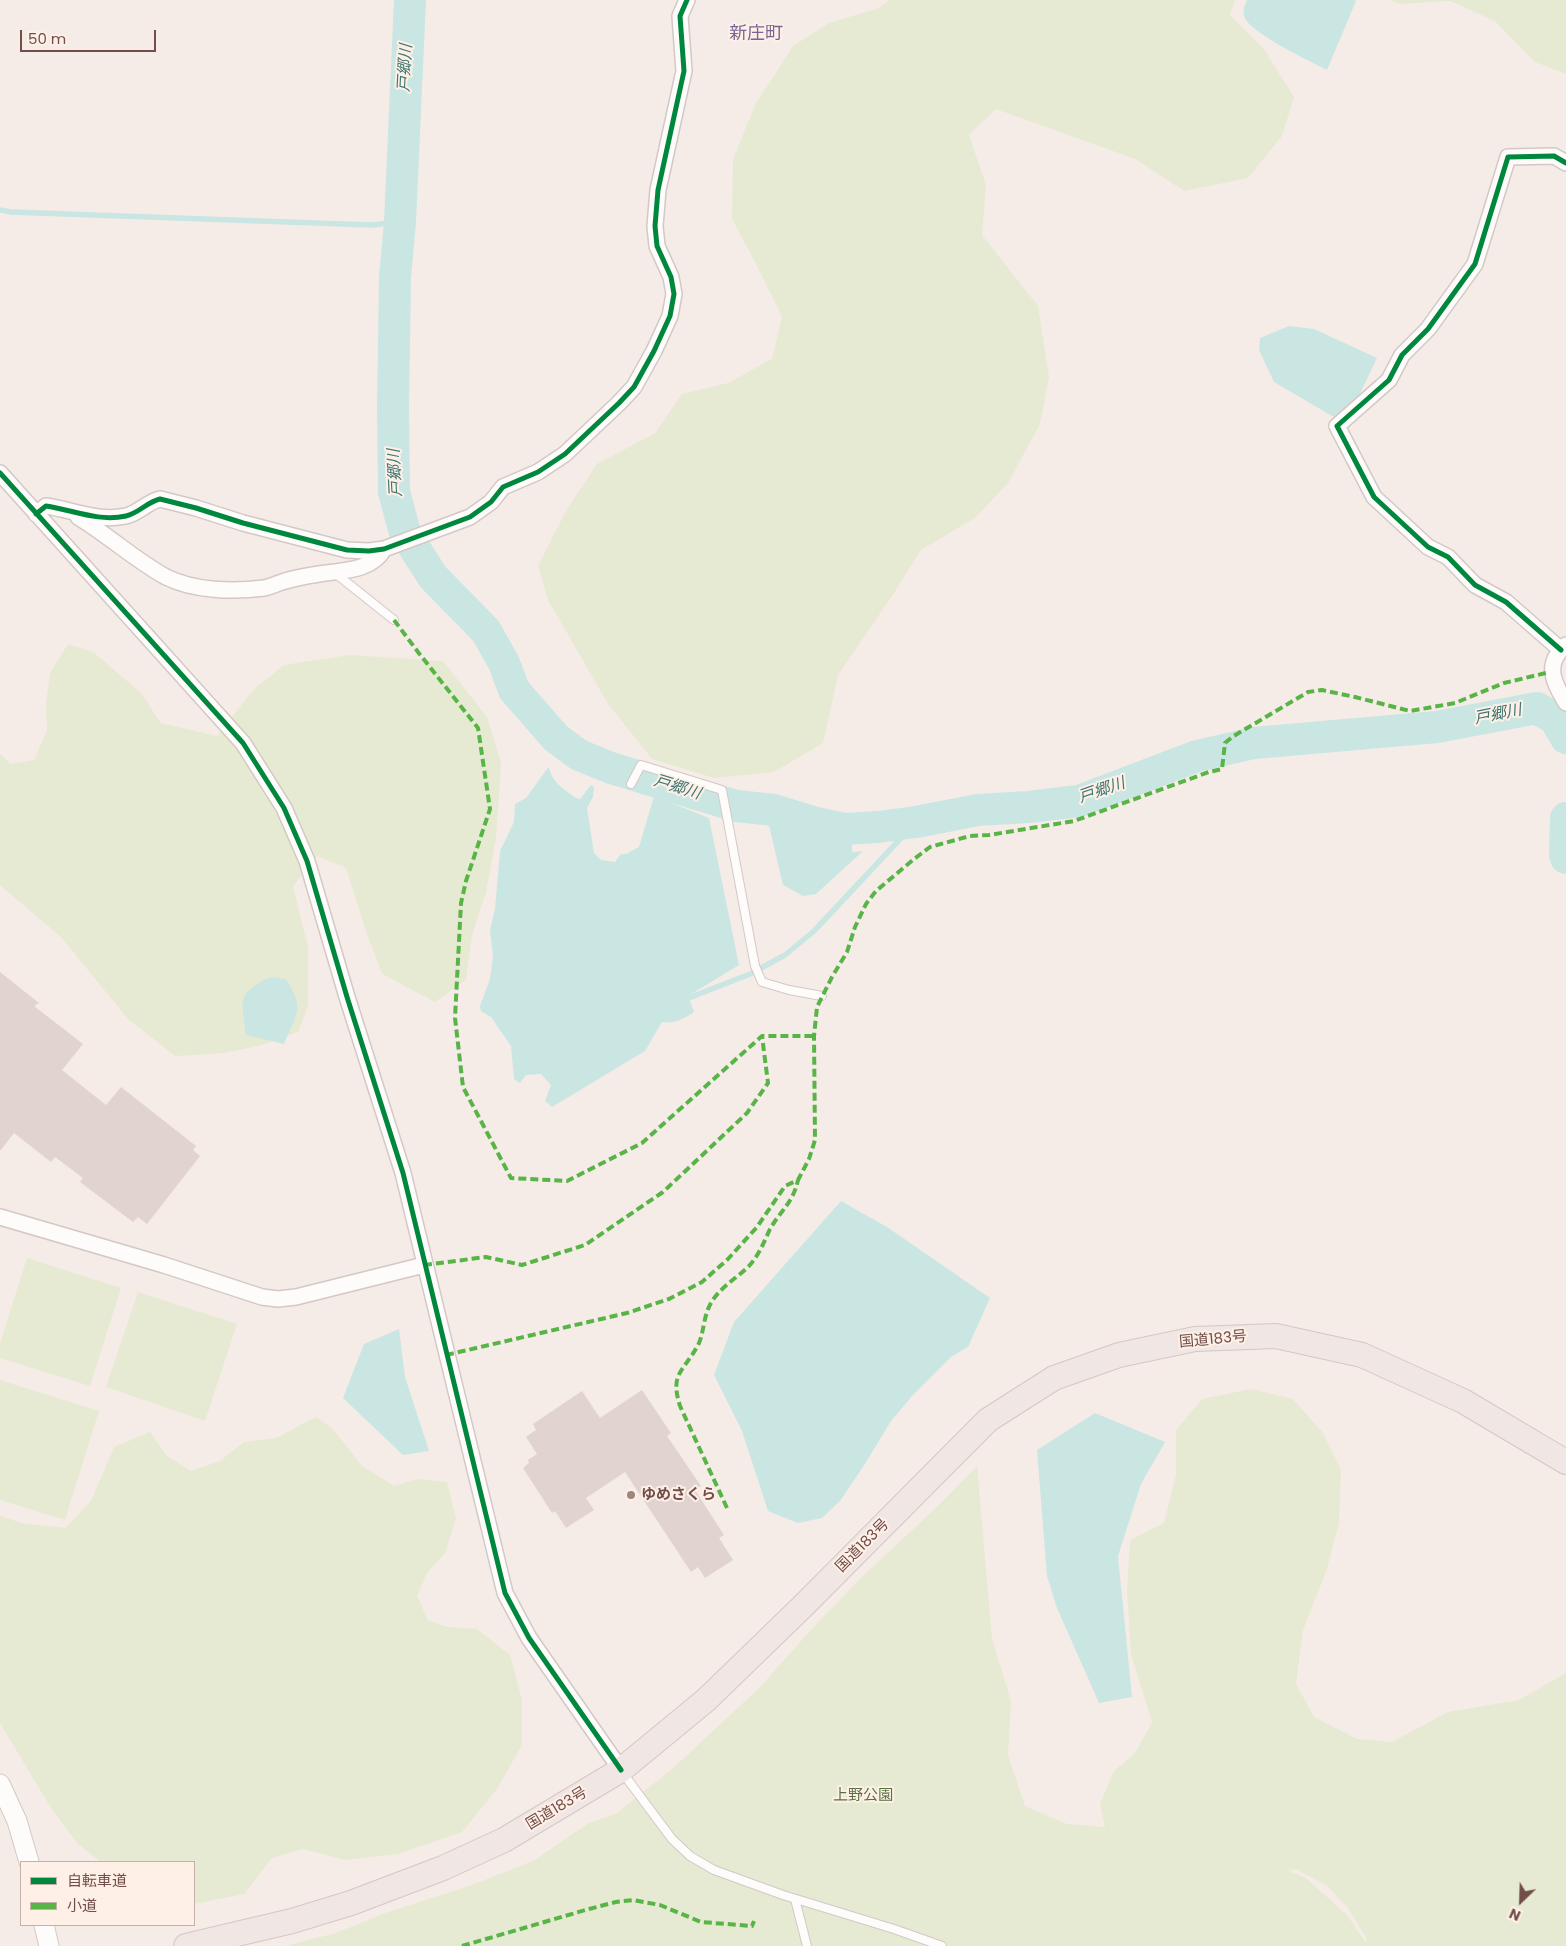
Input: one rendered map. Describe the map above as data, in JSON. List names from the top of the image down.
{
  "streets": {
    "highway": ["国道183号"]
  },
  "districts": ["新庄町"],
  "water": ["戸郷川"],
  "parks": ["上野公園"],
  "places": ["ゆめさくら"],
  "legend": ["自転車道", "小道"],
  "scale_bar": "50 m",
  "north": "bottom left"
}
